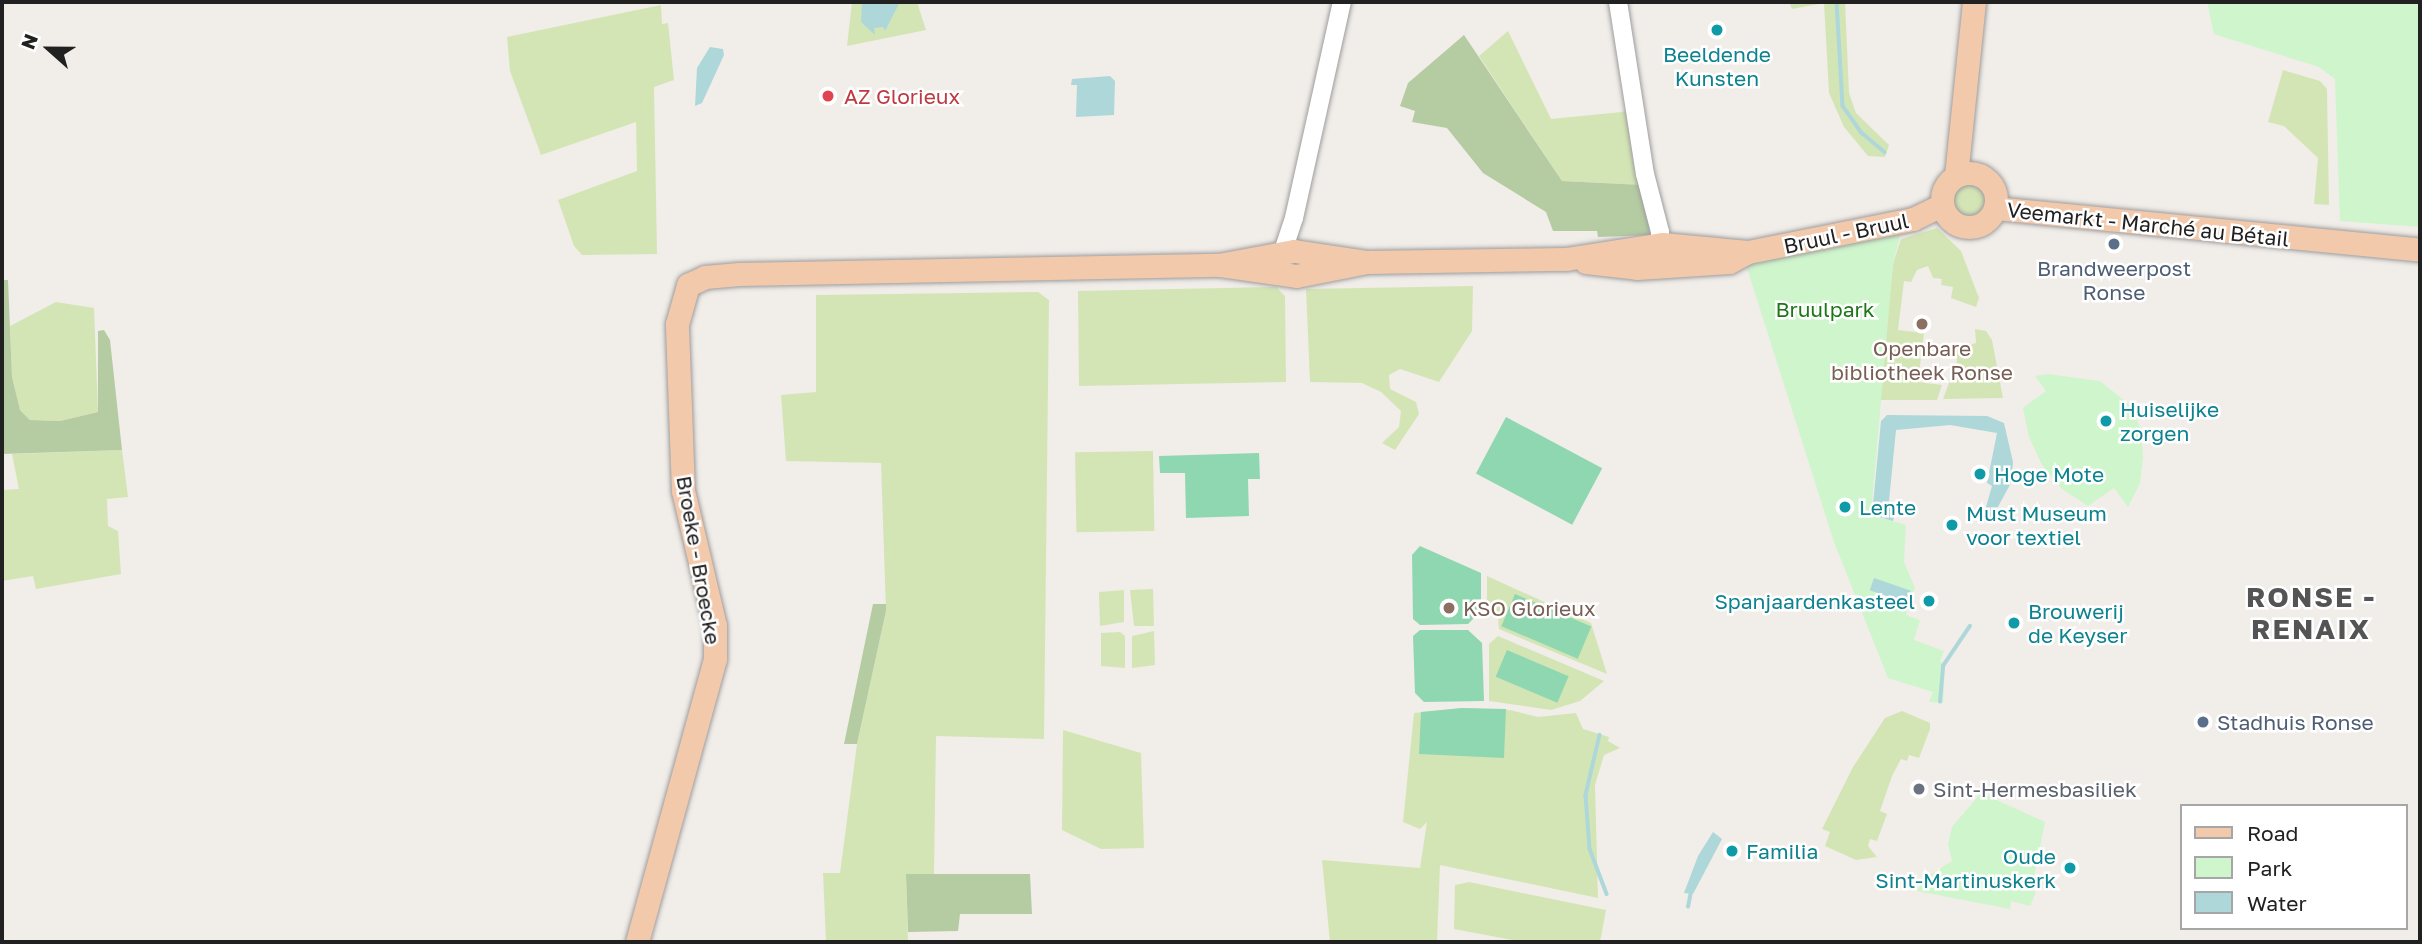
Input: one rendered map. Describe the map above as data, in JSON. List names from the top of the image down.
{
  "streets": {
    "main road": ["Veemarkt - Marché au Bétail", "Bruul - Bruul", "Broeke - Broecke"]
  },
  "crossings": [
    ["Veemarkt - Marché au Bétail", "Bruul - Bruul"]
  ],
  "districts": ["RONSE - RENAIX"],
  "parks": ["Bruulpark"],
  "places": [
    "Beeldende Kunsten",
    "AZ Glorieux",
    "Brandweerpost Ronse",
    "Openbare bibliotheek Ronse",
    "Huiselijke zorgen",
    "Hoge Mote",
    "Lente",
    "Must Museum voor textiel",
    "Spanjaardenkasteel",
    "KSO Glorieux",
    "Brouwerij de Keyser",
    "Stadhuis Ronse",
    "Sint-Hermesbasiliek",
    "Familia",
    "Oude Sint-Martinuskerk"
  ],
  "legend": ["Road", "Park", "Water"],
  "north": "left"
}
